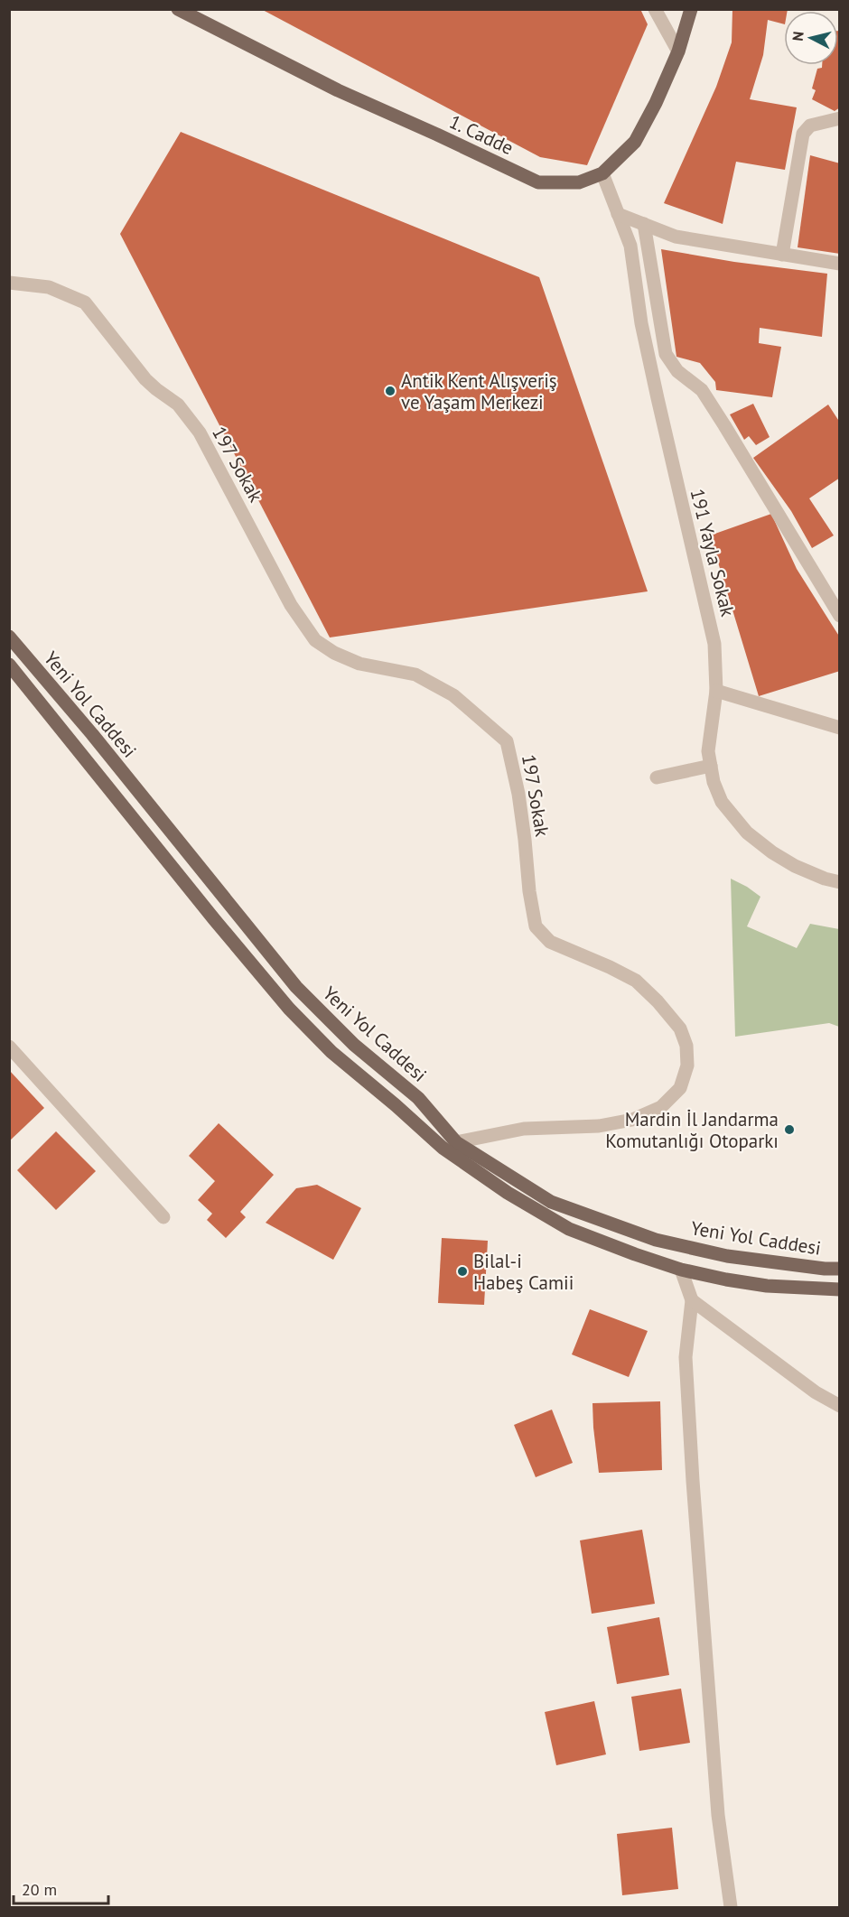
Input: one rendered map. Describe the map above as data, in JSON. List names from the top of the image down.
{
  "streets": {
    "main road": ["1. Cadde", "Yeni Yol Caddesi"],
    "street": ["197 Sokak", "191 Yayla Sokak"]
  },
  "crossings": [
    ["1. Cadde", "191 Yayla Sokak"],
    ["197 Sokak", "Yeni Yol Caddesi"]
  ],
  "places": ["Antik Kent Alışveriş ve Yaşam Merkezi", "Mardin İl Jandarma Komutanlığı Otoparkı", "Bilal-i Habeş Camii"],
  "scale_bar": "20 m",
  "north": "left"
}
